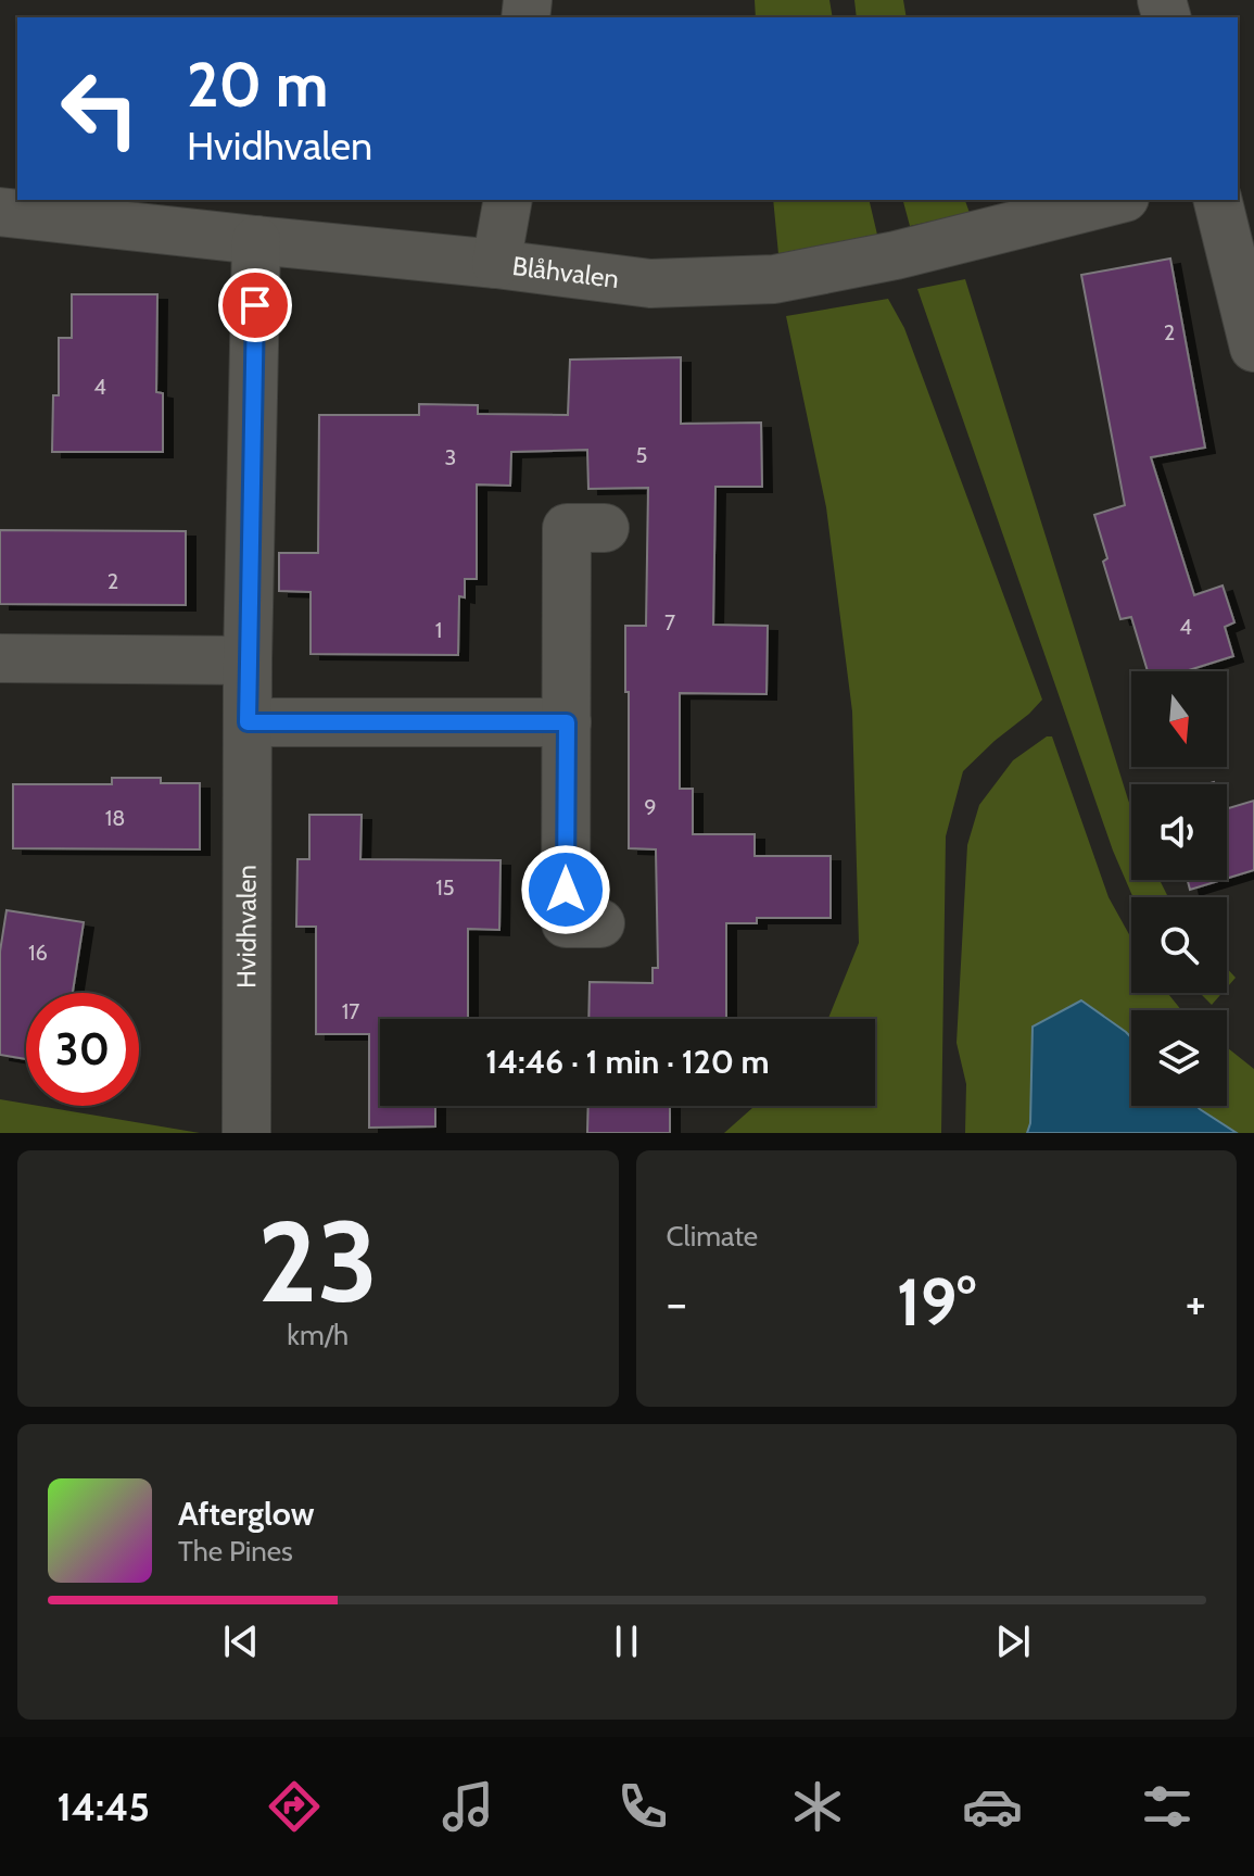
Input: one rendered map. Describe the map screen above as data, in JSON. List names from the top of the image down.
{
  "streets": {
    "street": ["Blåhvalen", "Hvidhvalen"]
  },
  "crossings": [
    ["Blåhvalen", "Hvidhvalen"]
  ],
  "house_numbers": [
    "2",
    "4",
    "5",
    "3",
    "2",
    "7",
    "4",
    "1",
    "9",
    "18",
    "15",
    "16",
    "17"
  ],
  "north": "bottom",
  "page": {
    "turn": ["20 m", "Hvidhvalen"],
    "limit": "30",
    "trip": "14:46 · 1 min · 120 m",
    "tile": [
      ["23", "km/h"],
      "Climate"
    ],
    "heat": ["−", "19°", "+"],
    "song": ["Afterglow", "The Pines"],
    "tabs": "14:45"
  }
}
